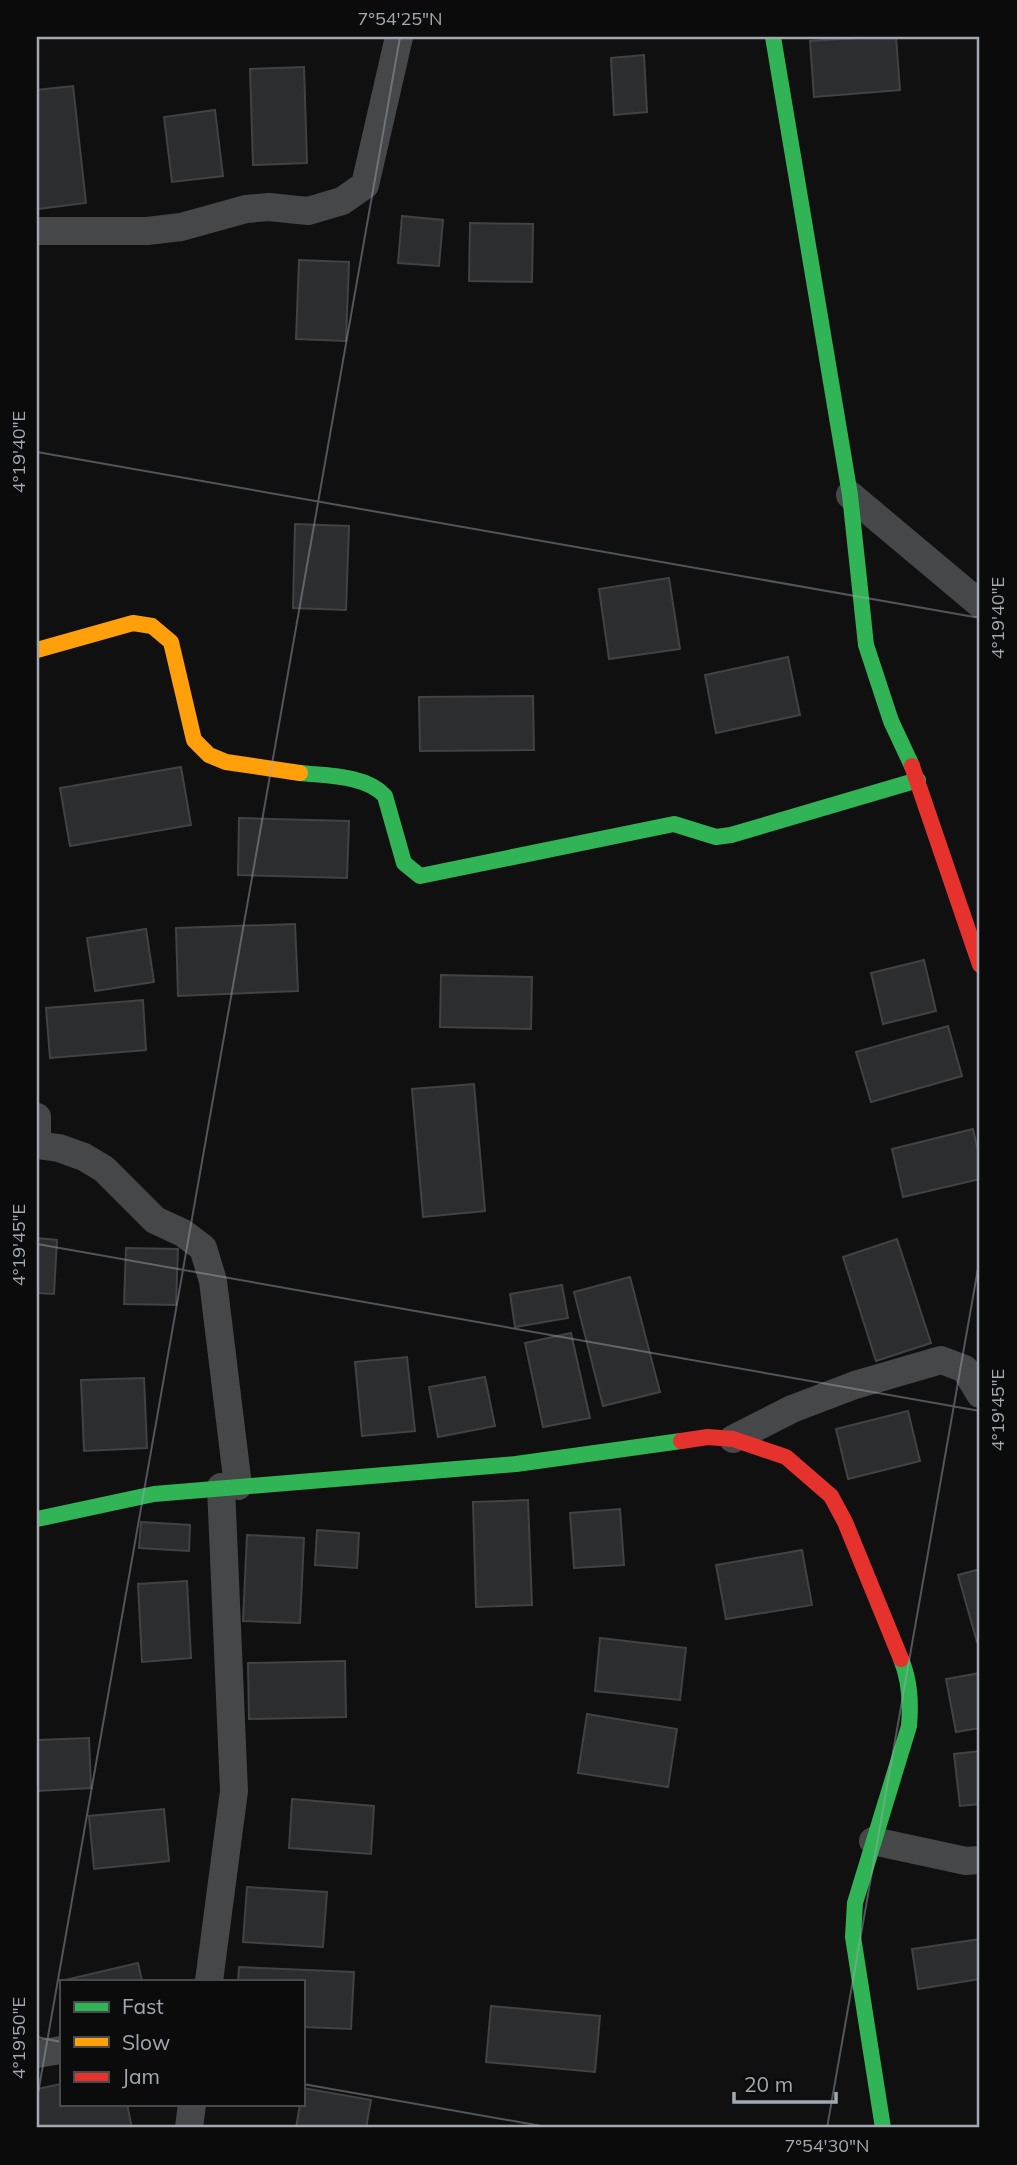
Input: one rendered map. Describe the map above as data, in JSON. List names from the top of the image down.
{
  "legend": ["Fast", "Slow", "Jam"],
  "scale_bar": "20 m",
  "coordinates": [
    "7°54'25\"N",
    "4°19'40\"E",
    "4°19'45\"E",
    "4°19'50\"E",
    "7°54'30\"N"
  ]
}
